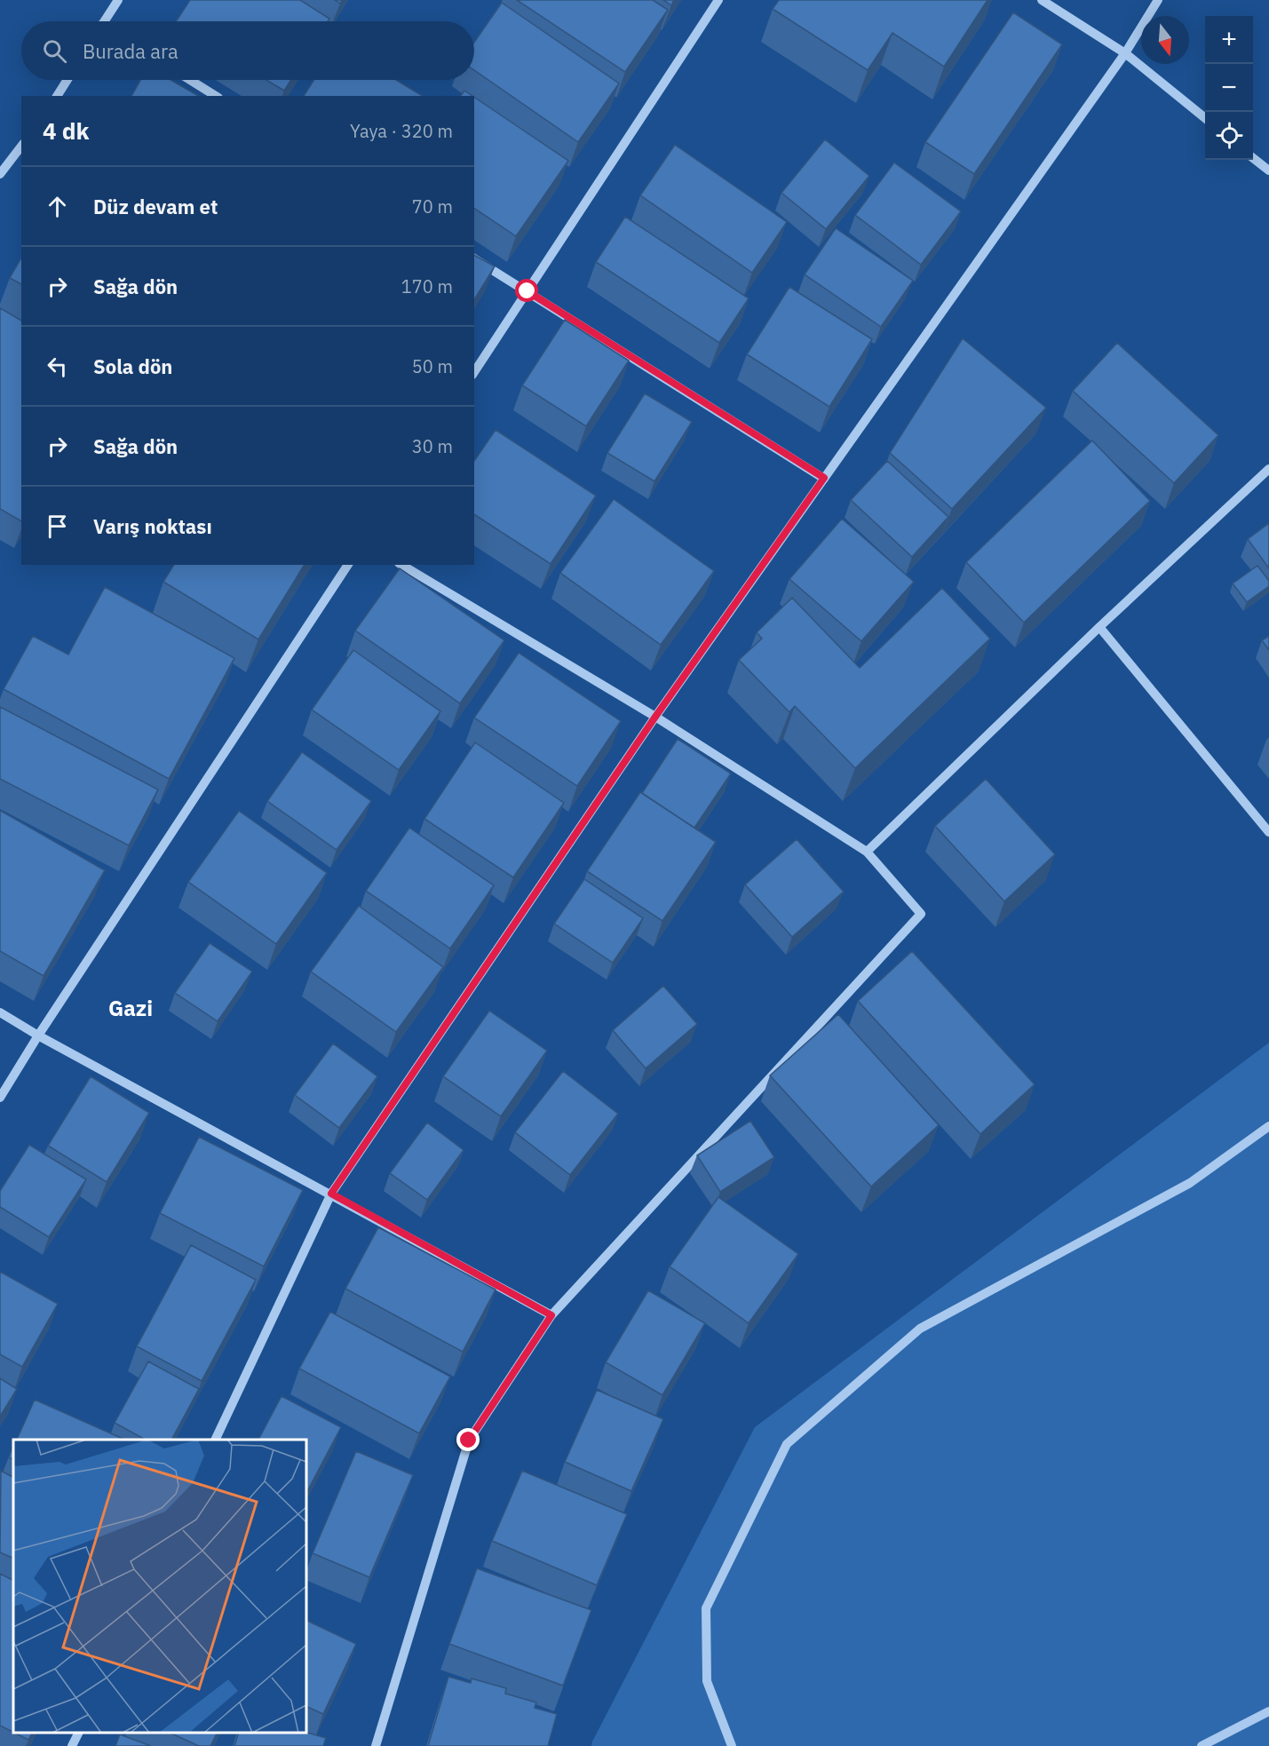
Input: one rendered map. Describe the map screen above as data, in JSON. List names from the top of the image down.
{
  "districts": ["Gazi"],
  "north": "bottom",
  "page": {
    "map_buttons": ["+", "−"],
    "search": "Burada ara",
    "heading": ["4 dk", "Yaya · 320 m"],
    "list": [
      ["Düz devam et", "70 m"],
      ["Sağa dön", "170 m"],
      ["Sola dön", "50 m"],
      ["Sağa dön", "30 m"],
      "Varış noktası"
    ]
  }
}
